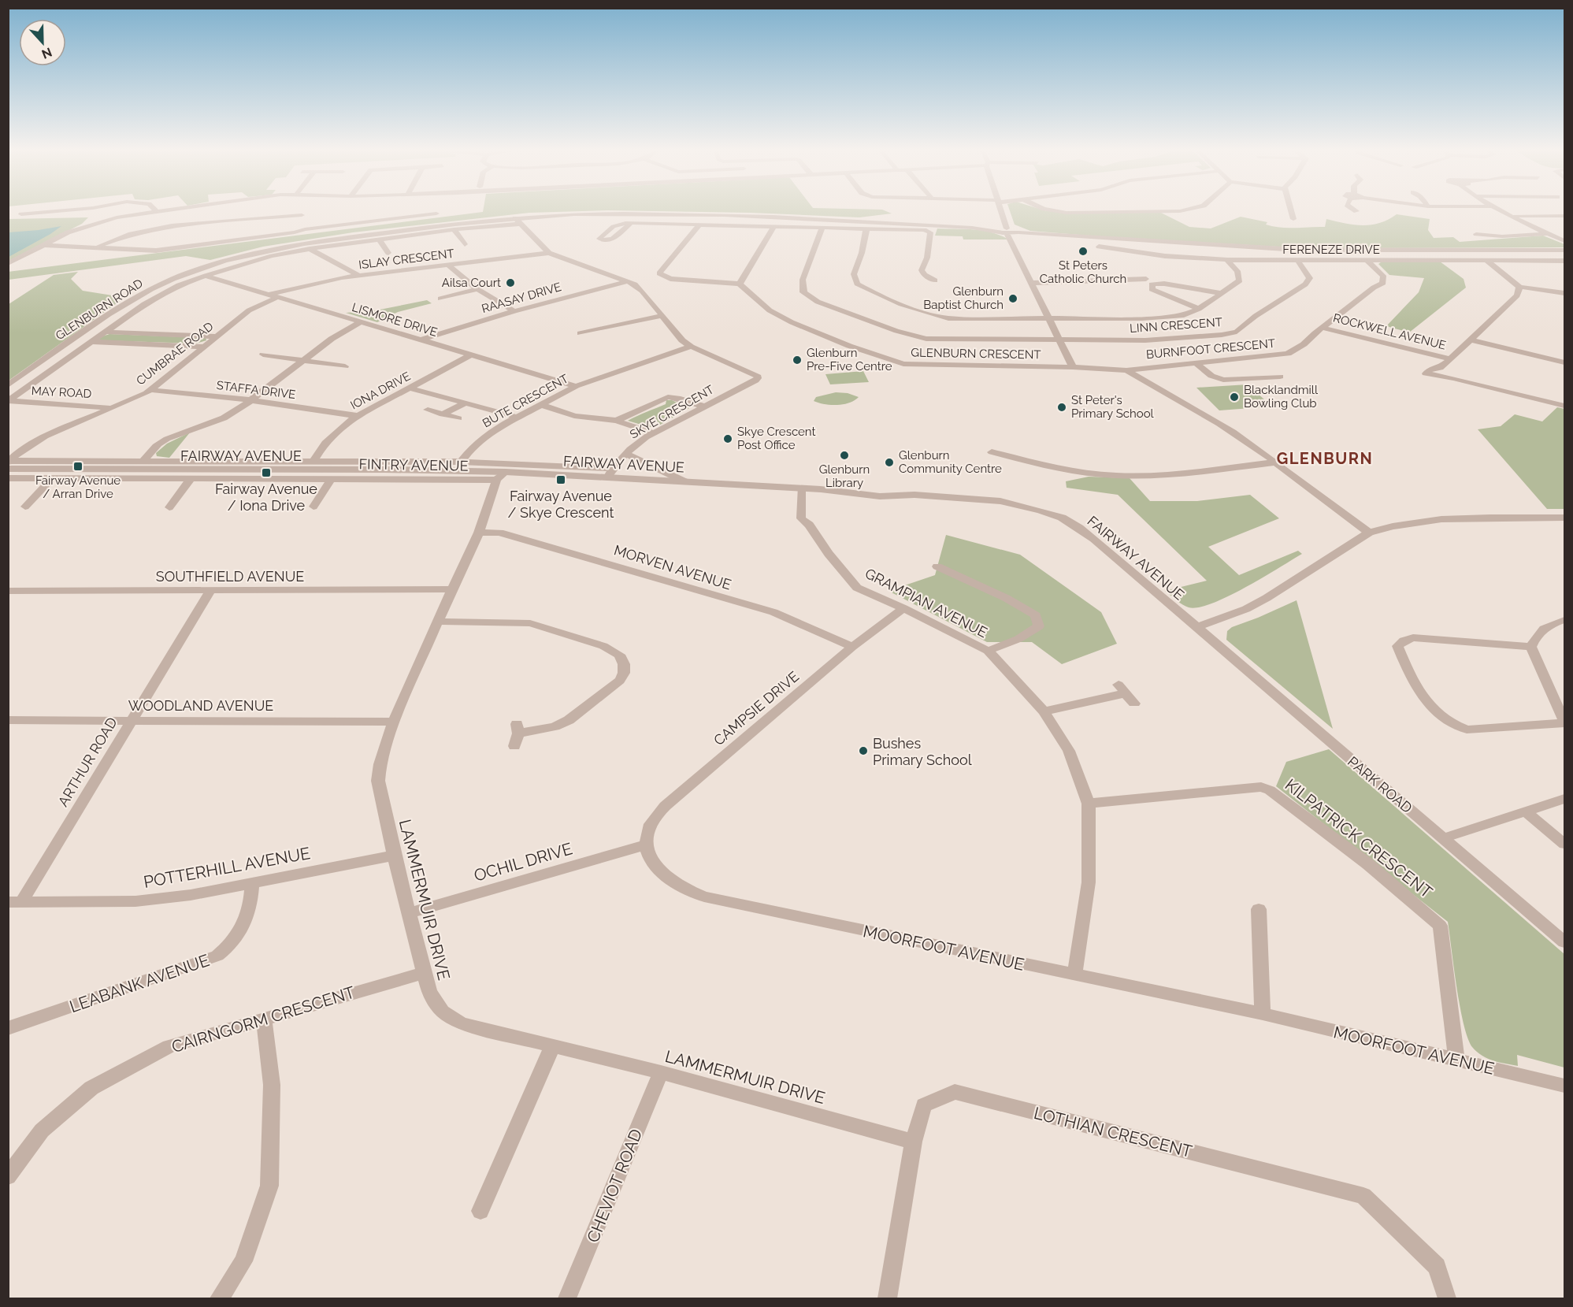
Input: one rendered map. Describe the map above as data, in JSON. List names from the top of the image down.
{
  "streets": {
    "street": [
      "FERENEZE DRIVE",
      "ISLAY CRESCENT",
      "RAASAY DRIVE",
      "GLENBURN ROAD",
      "LISMORE DRIVE",
      "LINN CRESCENT",
      "ROCKWELL AVENUE",
      "BURNFOOT CRESCENT",
      "CUMBRAE ROAD",
      "GLENBURN CRESCENT",
      "STAFFA DRIVE",
      "IONA DRIVE",
      "MAY ROAD",
      "BUTE CRESCENT",
      "SKYE CRESCENT",
      "FAIRWAY AVENUE",
      "FINTRY AVENUE",
      "MORVEN AVENUE",
      "SOUTHFIELD AVENUE",
      "GRAMPIAN AVENUE",
      "WOODLAND AVENUE",
      "CAMPSIE DRIVE",
      "ARTHUR ROAD",
      "PARK ROAD",
      "KILPATRICK CRESCENT",
      "OCHIL DRIVE",
      "POTTERHILL AVENUE",
      "LAMMERMUIR DRIVE",
      "MOORFOOT AVENUE",
      "LEABANK AVENUE",
      "CAIRNGORM CRESCENT",
      "LOTHIAN CRESCENT",
      "CHEVIOT ROAD"
    ]
  },
  "crossings": [
    ["FERENEZE DRIVE", "LINN CRESCENT"],
    ["FERENEZE DRIVE", "BURNFOOT CRESCENT"],
    ["ISLAY CRESCENT", "LISMORE DRIVE"],
    ["RAASAY DRIVE", "LISMORE DRIVE"],
    ["GLENBURN ROAD", "LISMORE DRIVE"],
    ["GLENBURN ROAD", "MAY ROAD"],
    ["LISMORE DRIVE", "CUMBRAE ROAD"],
    ["LISMORE DRIVE", "IONA DRIVE"],
    ["LISMORE DRIVE", "BUTE CRESCENT"],
    ["ROCKWELL AVENUE", "BURNFOOT CRESCENT"],
    ["BURNFOOT CRESCENT", "GLENBURN CRESCENT"],
    ["CUMBRAE ROAD", "STAFFA DRIVE"],
    ["CUMBRAE ROAD", "MAY ROAD"],
    ["CUMBRAE ROAD", "FAIRWAY AVENUE"],
    ["STAFFA DRIVE", "IONA DRIVE"],
    ["IONA DRIVE", "FAIRWAY AVENUE"],
    ["BUTE CRESCENT", "SKYE CRESCENT"],
    ["BUTE CRESCENT", "FAIRWAY AVENUE"],
    ["SKYE CRESCENT", "FAIRWAY AVENUE"],
    ["FAIRWAY AVENUE", "FINTRY AVENUE"],
    ["FAIRWAY AVENUE", "GRAMPIAN AVENUE"],
    ["FAIRWAY AVENUE", "PARK ROAD"],
    ["FAIRWAY AVENUE", "LAMMERMUIR DRIVE"],
    ["FINTRY AVENUE", "LAMMERMUIR DRIVE"],
    ["MORVEN AVENUE", "CAMPSIE DRIVE"],
    ["MORVEN AVENUE", "LAMMERMUIR DRIVE"],
    ["SOUTHFIELD AVENUE", "ARTHUR ROAD"],
    ["SOUTHFIELD AVENUE", "LAMMERMUIR DRIVE"],
    ["GRAMPIAN AVENUE", "CAMPSIE DRIVE"],
    ["GRAMPIAN AVENUE", "KILPATRICK CRESCENT"],
    ["GRAMPIAN AVENUE", "MOORFOOT AVENUE"],
    ["WOODLAND AVENUE", "ARTHUR ROAD"],
    ["WOODLAND AVENUE", "LAMMERMUIR DRIVE"],
    ["CAMPSIE DRIVE", "OCHIL DRIVE"],
    ["CAMPSIE DRIVE", "MOORFOOT AVENUE"],
    ["ARTHUR ROAD", "POTTERHILL AVENUE"],
    ["KILPATRICK CRESCENT", "MOORFOOT AVENUE"],
    ["OCHIL DRIVE", "LAMMERMUIR DRIVE"],
    ["OCHIL DRIVE", "MOORFOOT AVENUE"],
    ["POTTERHILL AVENUE", "LAMMERMUIR DRIVE"],
    ["POTTERHILL AVENUE", "LEABANK AVENUE"],
    ["LAMMERMUIR DRIVE", "CAIRNGORM CRESCENT"],
    ["LAMMERMUIR DRIVE", "LOTHIAN CRESCENT"],
    ["LAMMERMUIR DRIVE", "CHEVIOT ROAD"]
  ],
  "districts": ["GLENBURN"],
  "places": {
    "other": [
      "St Peters Catholic Church",
      "Ailsa Court",
      "Glenburn Baptist Church",
      "Glenburn Pre-Five Centre",
      "Blacklandmill Bowling Club",
      "St Peter's Primary School",
      "Skye Crescent Post Office",
      "Glenburn Library",
      "Glenburn Community Centre",
      "Bushes Primary School"
    ],
    "transit": ["Fairway Avenue / Arran Drive", "Fairway Avenue / Iona Drive", "Fairway Avenue / Skye Crescent"]
  },
  "north": "bottom"
}
